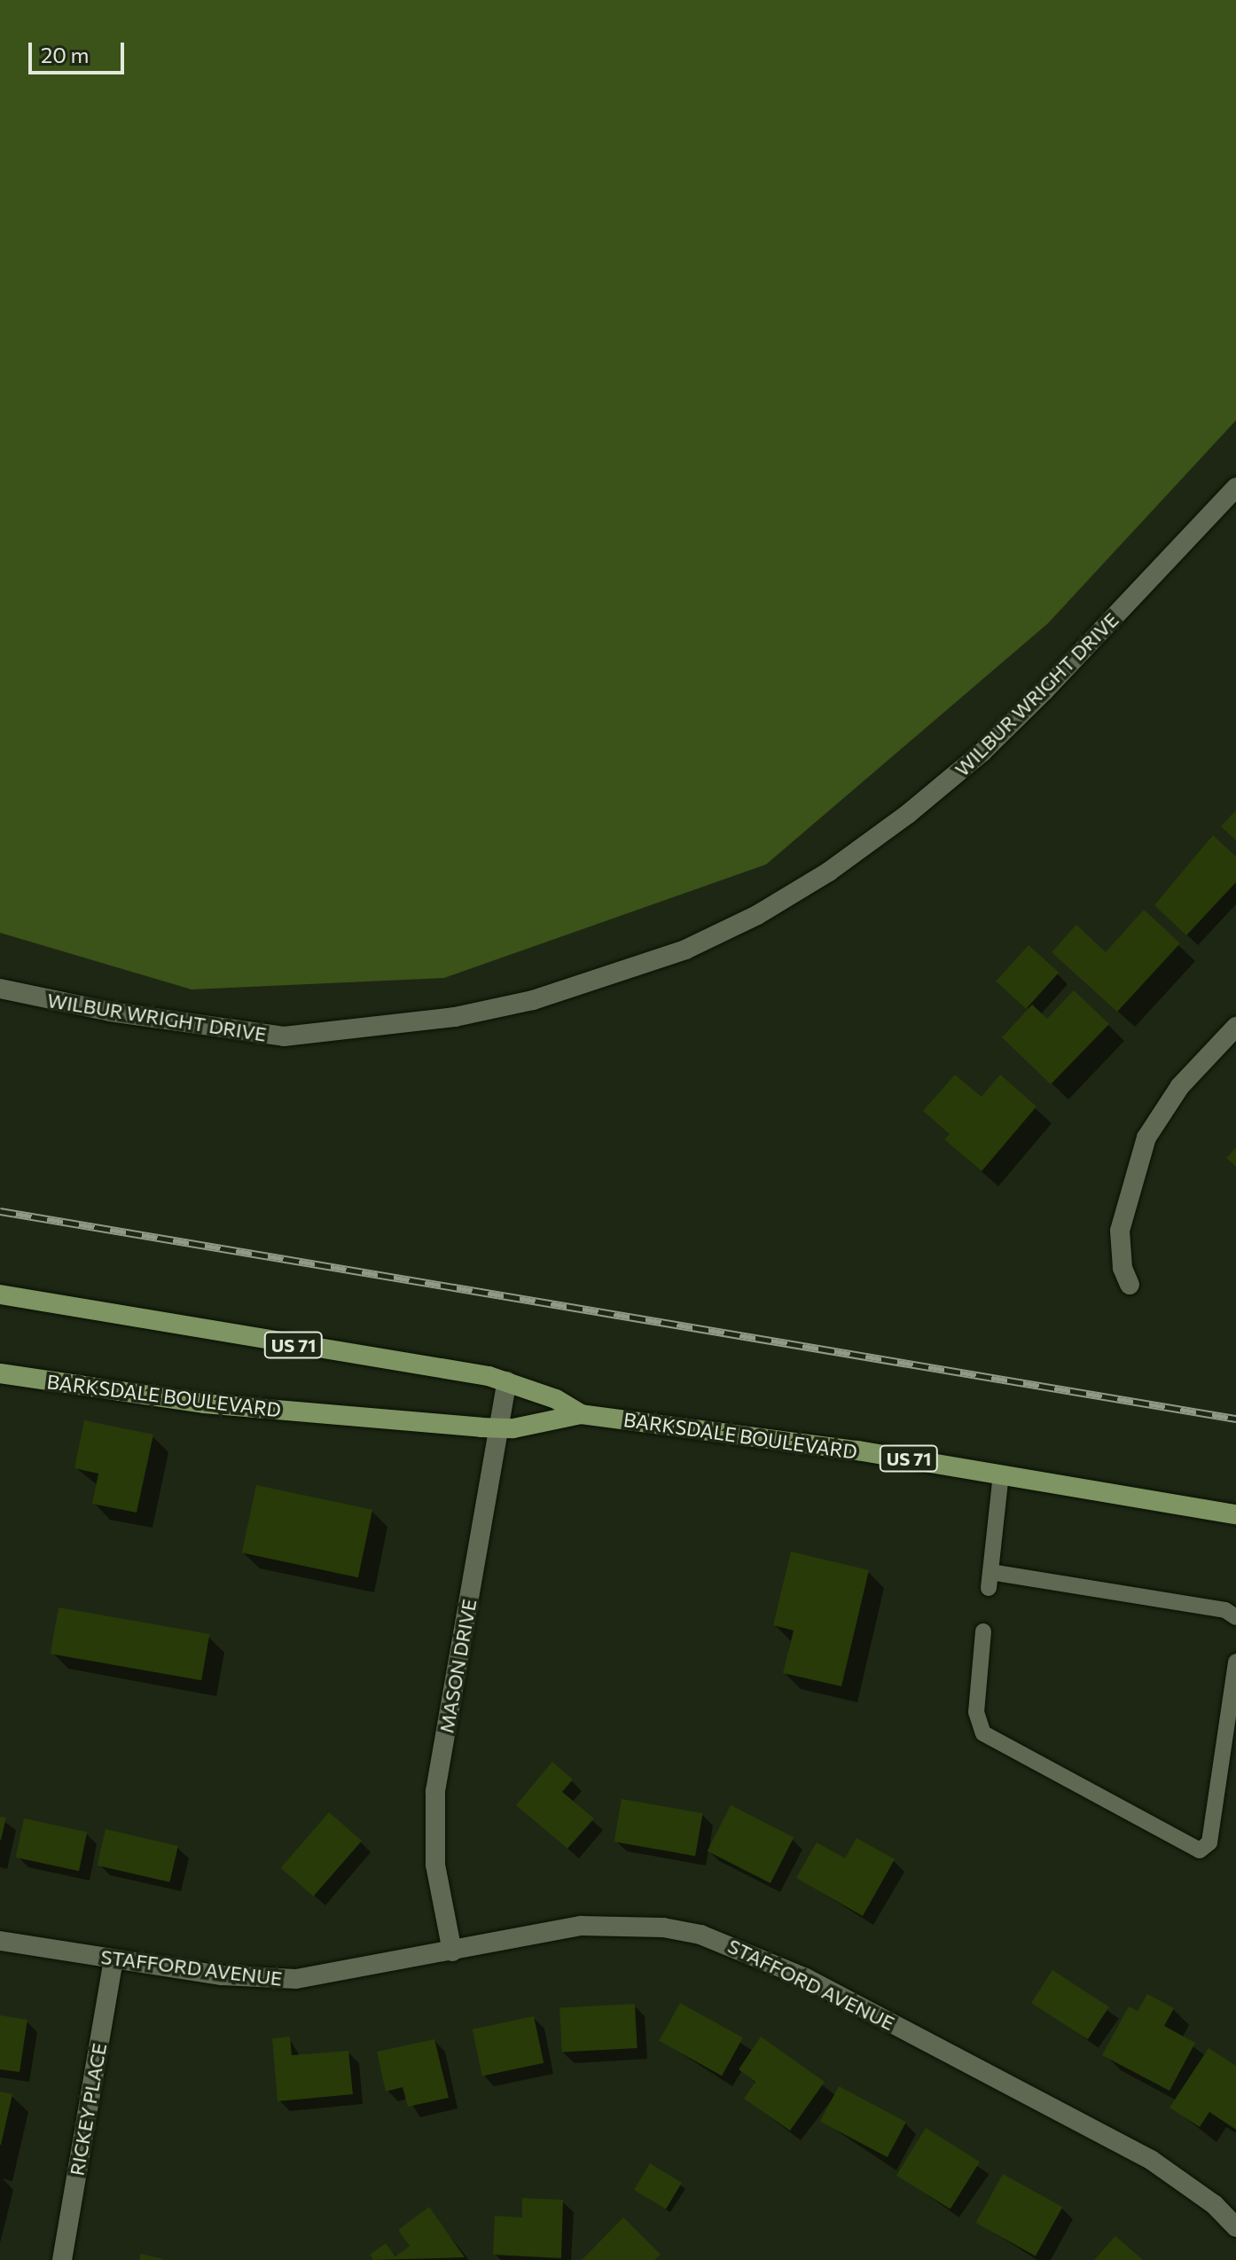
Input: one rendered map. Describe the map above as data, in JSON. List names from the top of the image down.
{
  "streets": {
    "main road": ["US 71", "BARKSDALE BOULEVARD"],
    "street": [
      "WILBUR WRIGHT DRIVE",
      "MASON DRIVE",
      "STAFFORD AVENUE",
      "RICKEY PLACE"
    ]
  },
  "crossings": [
    ["BARKSDALE BOULEVARD", "MASON DRIVE"],
    ["MASON DRIVE", "STAFFORD AVENUE"],
    ["STAFFORD AVENUE", "RICKEY PLACE"]
  ],
  "scale_bar": "20 m"
}
